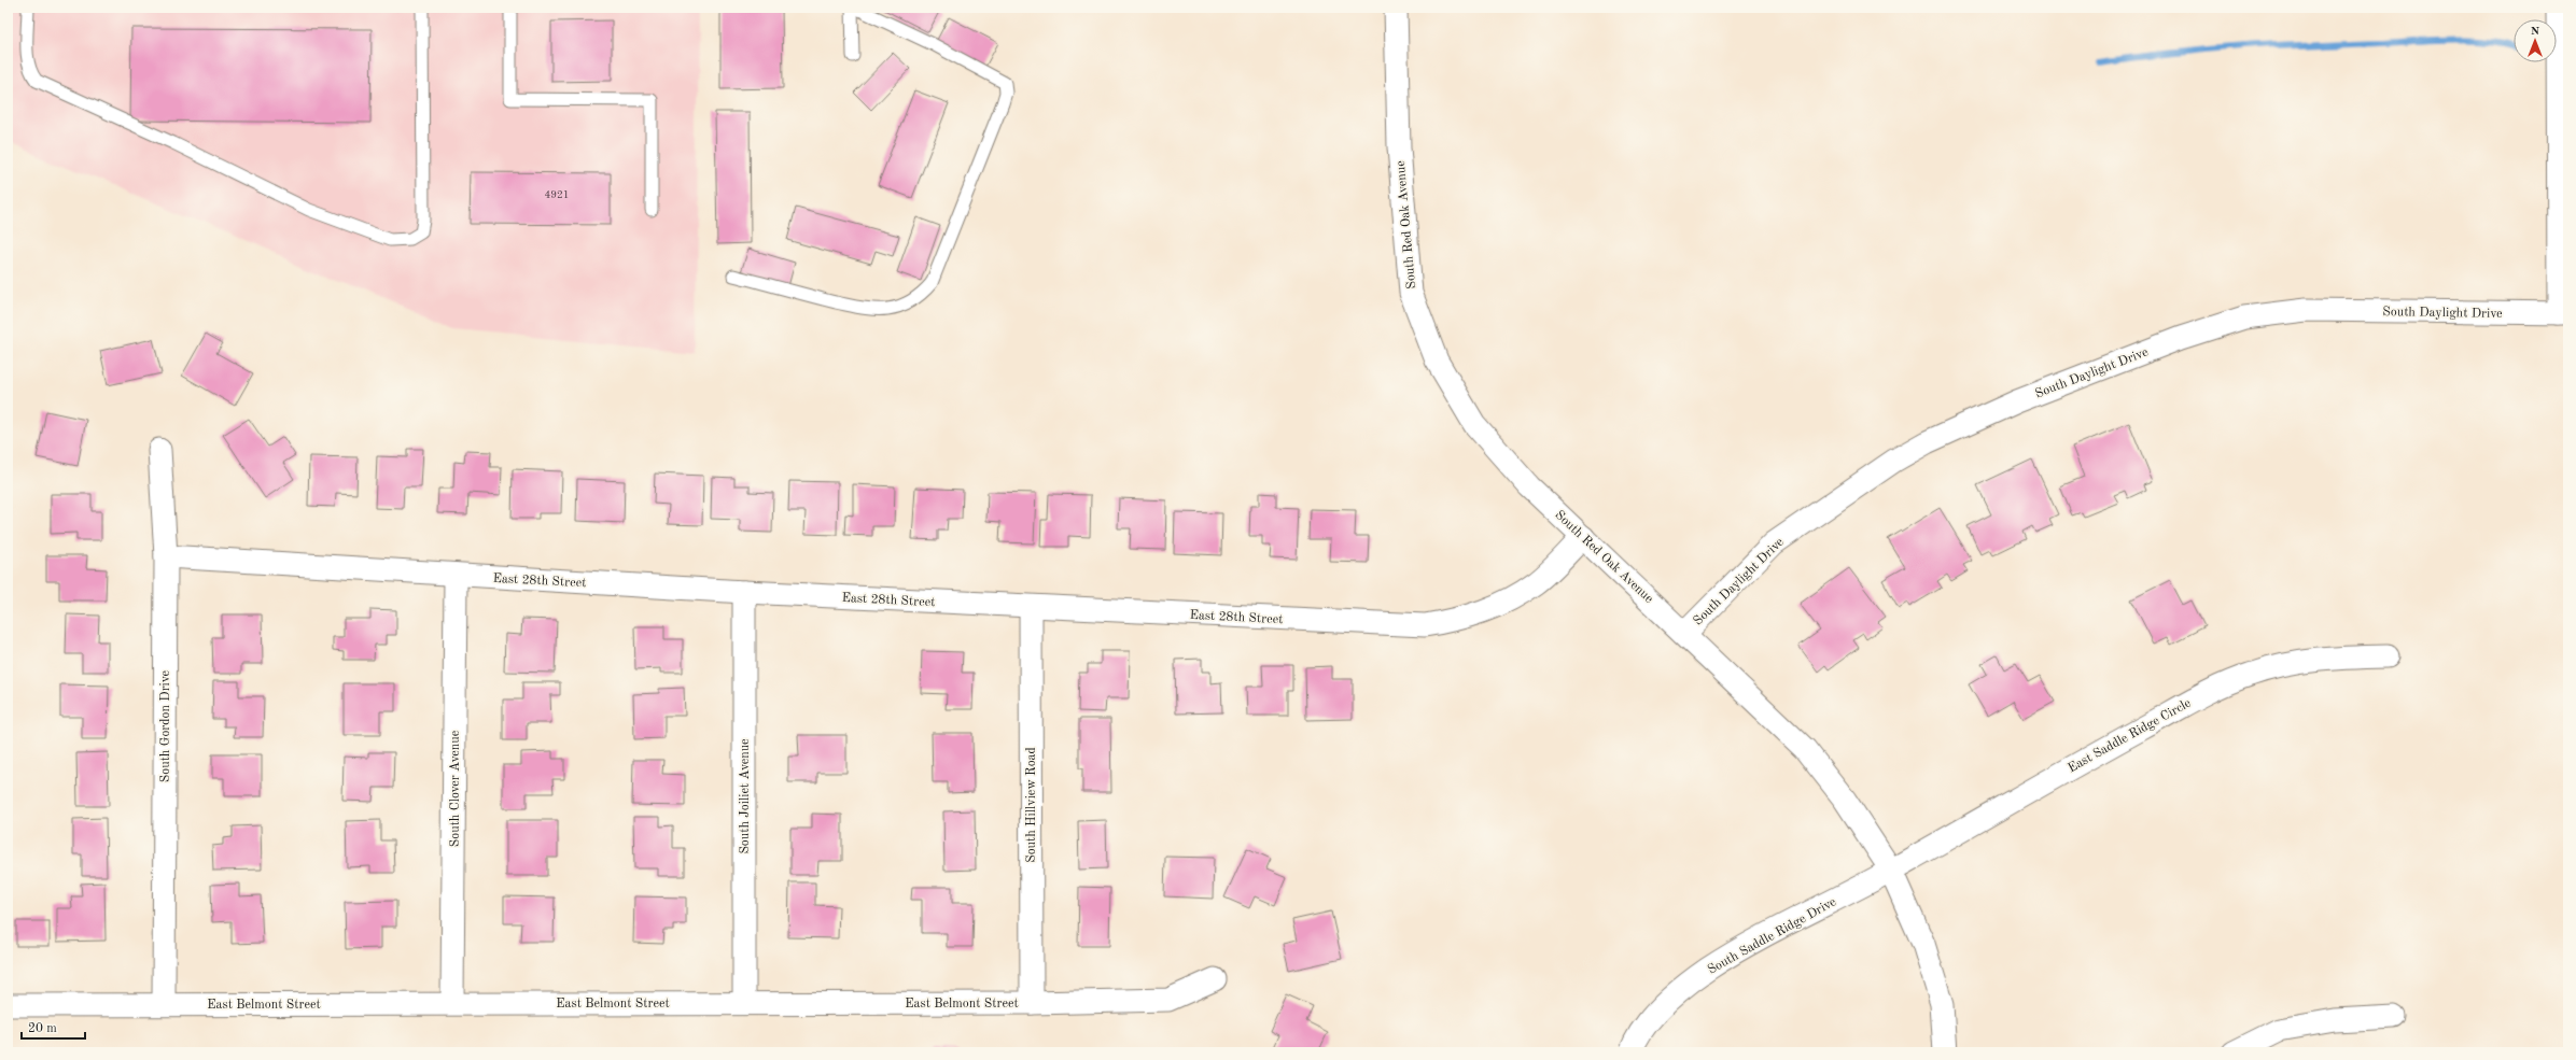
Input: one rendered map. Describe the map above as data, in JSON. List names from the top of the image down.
{
  "streets": {
    "street": [
      "South Red Oak Avenue",
      "South Daylight Drive",
      "East 28th Street",
      "South Gordon Drive",
      "East Saddle Ridge Circle",
      "South Clover Avenue",
      "South Joiliet Avenue",
      "South Hillview Road",
      "South Saddle Ridge Drive",
      "East Belmont Street"
    ]
  },
  "crossings": [
    ["South Red Oak Avenue", "South Daylight Drive"],
    ["South Red Oak Avenue", "East 28th Street"],
    ["South Red Oak Avenue", "East Saddle Ridge Circle"],
    ["South Red Oak Avenue", "South Saddle Ridge Drive"],
    ["East 28th Street", "South Gordon Drive"],
    ["East 28th Street", "South Clover Avenue"],
    ["East 28th Street", "South Joiliet Avenue"],
    ["East 28th Street", "South Hillview Road"],
    ["South Gordon Drive", "East Belmont Street"],
    ["East Saddle Ridge Circle", "South Saddle Ridge Drive"],
    ["South Clover Avenue", "East Belmont Street"],
    ["South Joiliet Avenue", "East Belmont Street"],
    ["South Hillview Road", "East Belmont Street"]
  ],
  "house_numbers": ["4921"],
  "scale_bar": "20 m",
  "north": "top"
}
